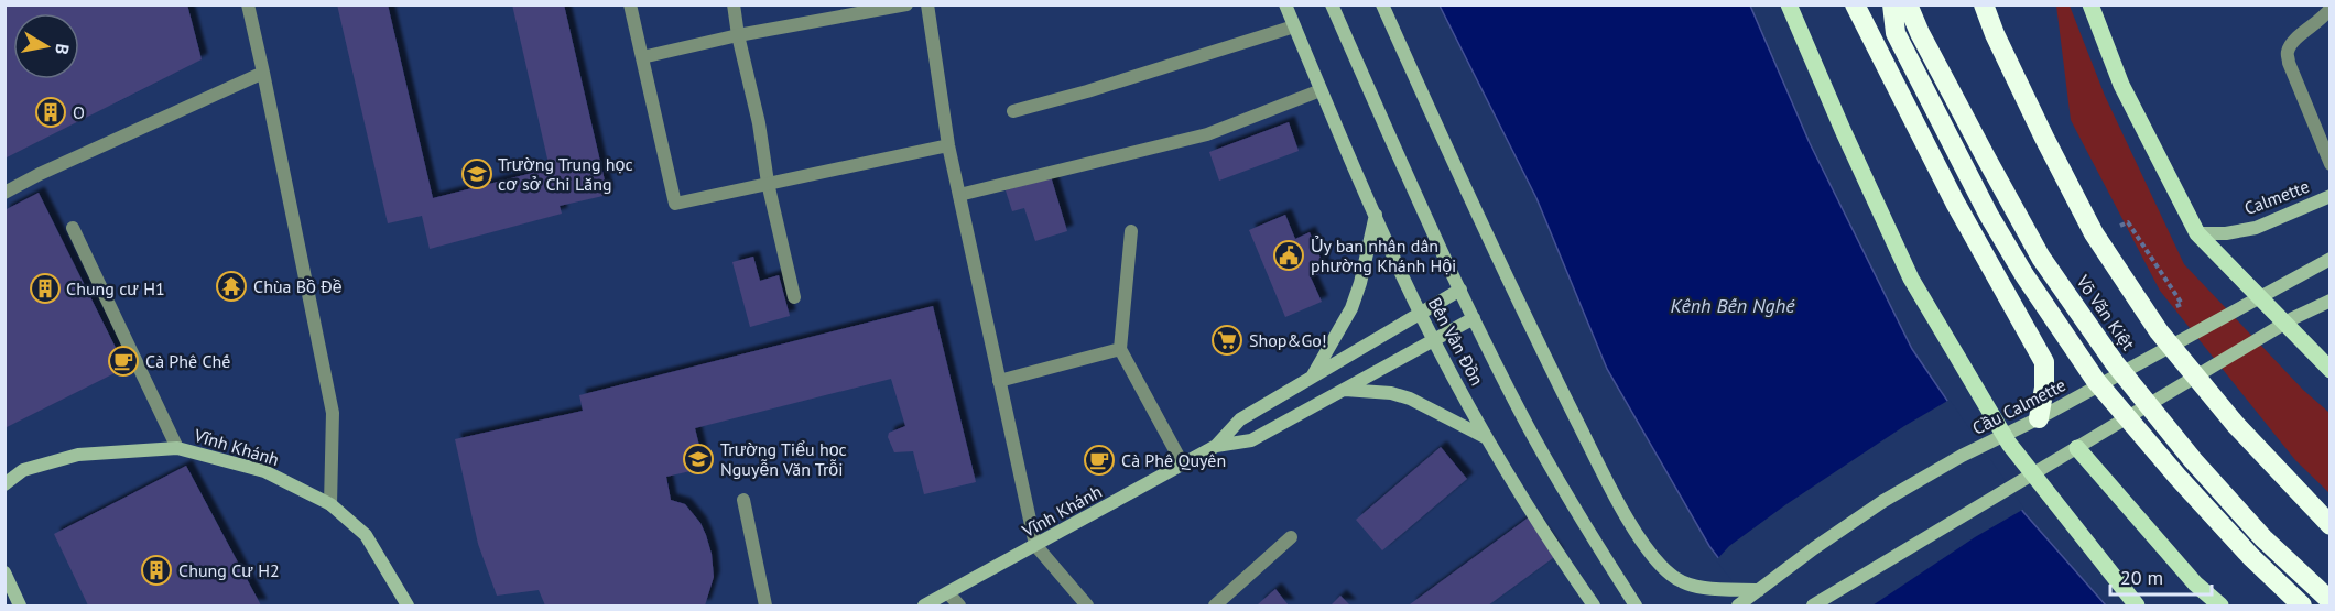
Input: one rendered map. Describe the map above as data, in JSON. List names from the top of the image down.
{
  "streets": {
    "highway": ["Võ Văn Kiệt"],
    "main road": [
      "Calmette",
      "Bến Vân Đồn",
      "Cầu Calmette",
      "Vĩnh Khánh"
    ]
  },
  "crossings": [
    ["Bến Vân Đồn", "Vĩnh Khánh"]
  ],
  "water": ["Kênh Bến Nghé"],
  "places": {
    "building": ["O", "Chung cư H1", "Chung Cư H2"],
    "school or university": ["Trường Trung học cơ sở Chi Lăng", "Trường Tiểu học Nguyễn Văn Trỗi"],
    "public building": ["Ủy ban nhân dân phường Khánh Hội"],
    "temple": ["Chùa Bồ Đề"],
    "supermarket": ["Shop&Go!"],
    "cafe": ["Cà Phê Chế", "Cà Phê Quyên"]
  },
  "scale_bar": "20 m",
  "north": "right"
}
